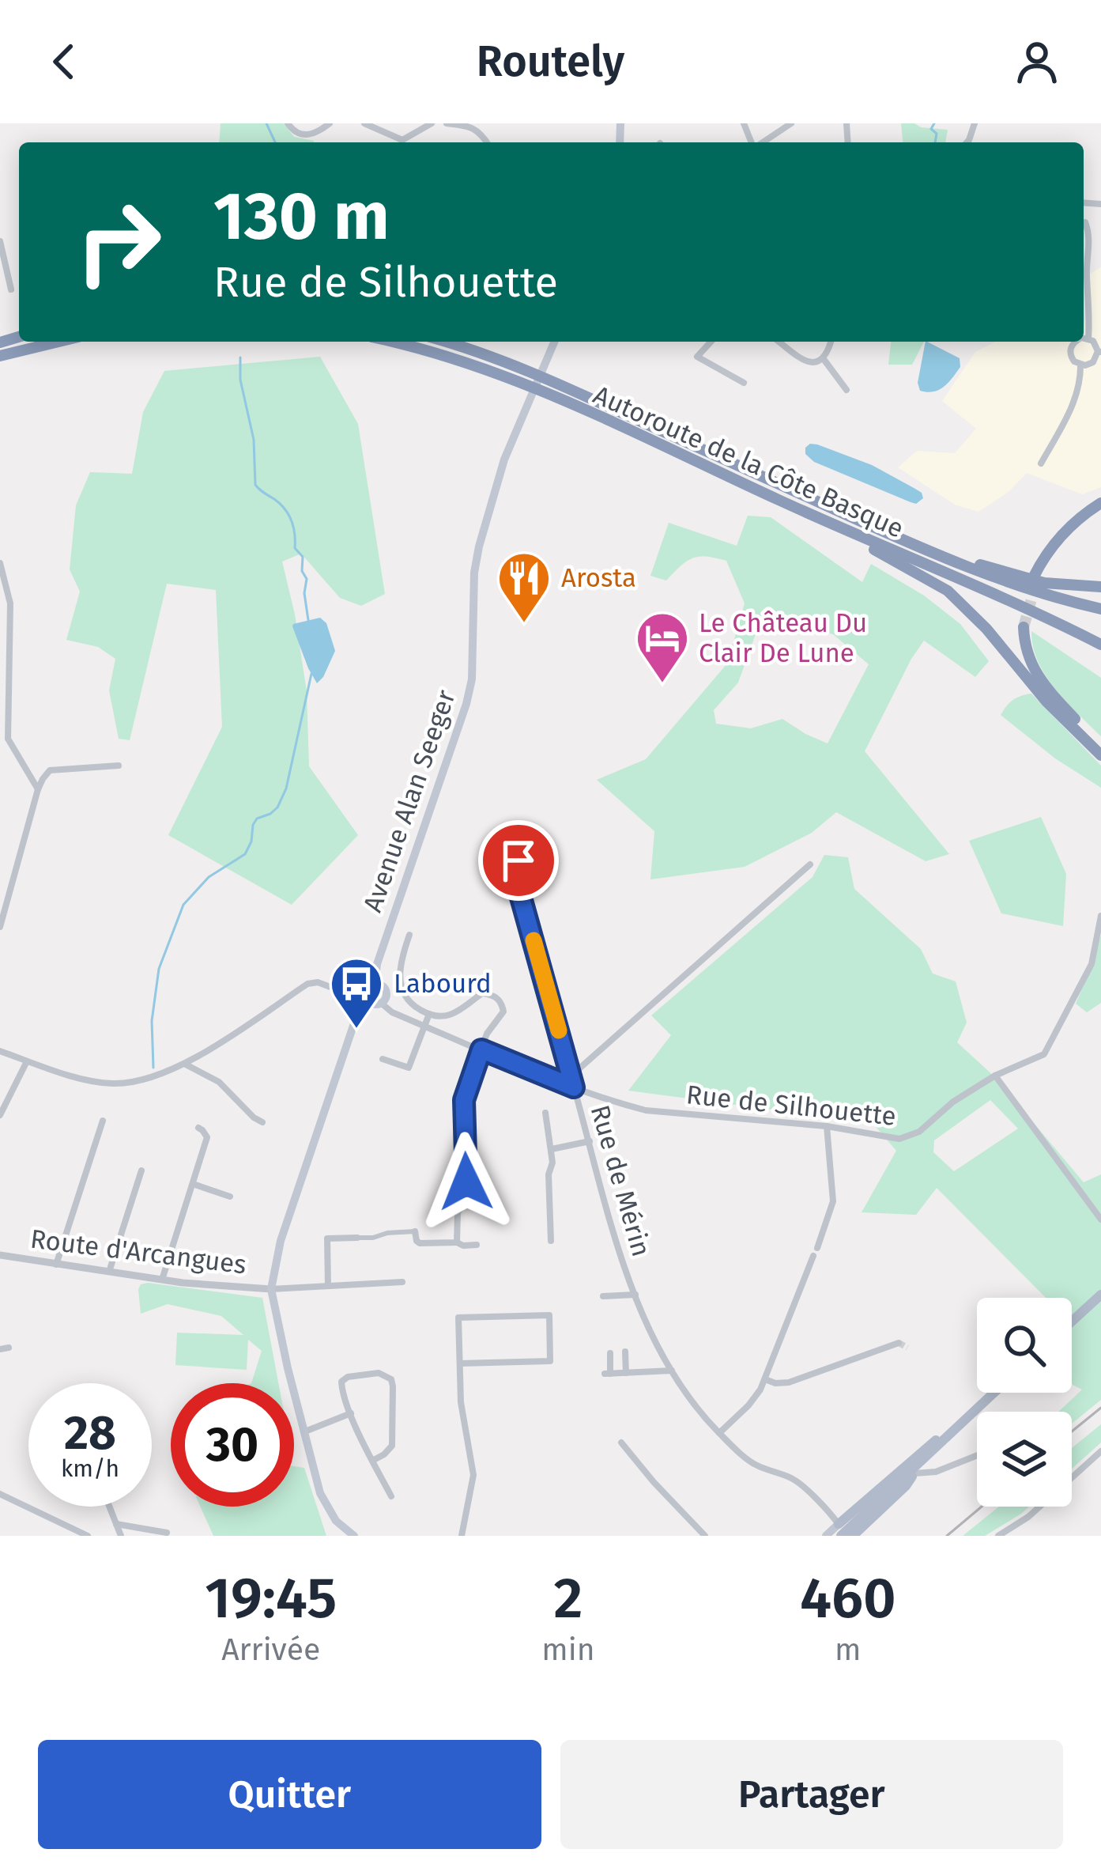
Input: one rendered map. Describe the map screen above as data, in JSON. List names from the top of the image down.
{
  "streets": {
    "highway": ["Autoroute de la Côte Basque"],
    "main road": ["Avenue Alan Seeger"],
    "street": ["Rue de Silhouette", "Rue de Mérin", "Route d'Arcangues"]
  },
  "crossings": [
    ["Avenue Alan Seeger", "Rue de Silhouette"],
    ["Rue de Silhouette", "Rue de Mérin"]
  ],
  "places": {
    "restaurant": ["Arosta"],
    "hotel": ["Le Château Du Clair De Lune"],
    "bus stop": ["Labourd"]
  },
  "page": {
    "header": "Routely",
    "turn": ["130 m", "Rue de Silhouette"],
    "speed": "28 km/h",
    "limit": "30",
    "eta": [
      "19:45",
      "Arrivée",
      "2",
      "min",
      "460",
      "m"
    ],
    "buttons": ["Quitter", "Partager"]
  }
}
